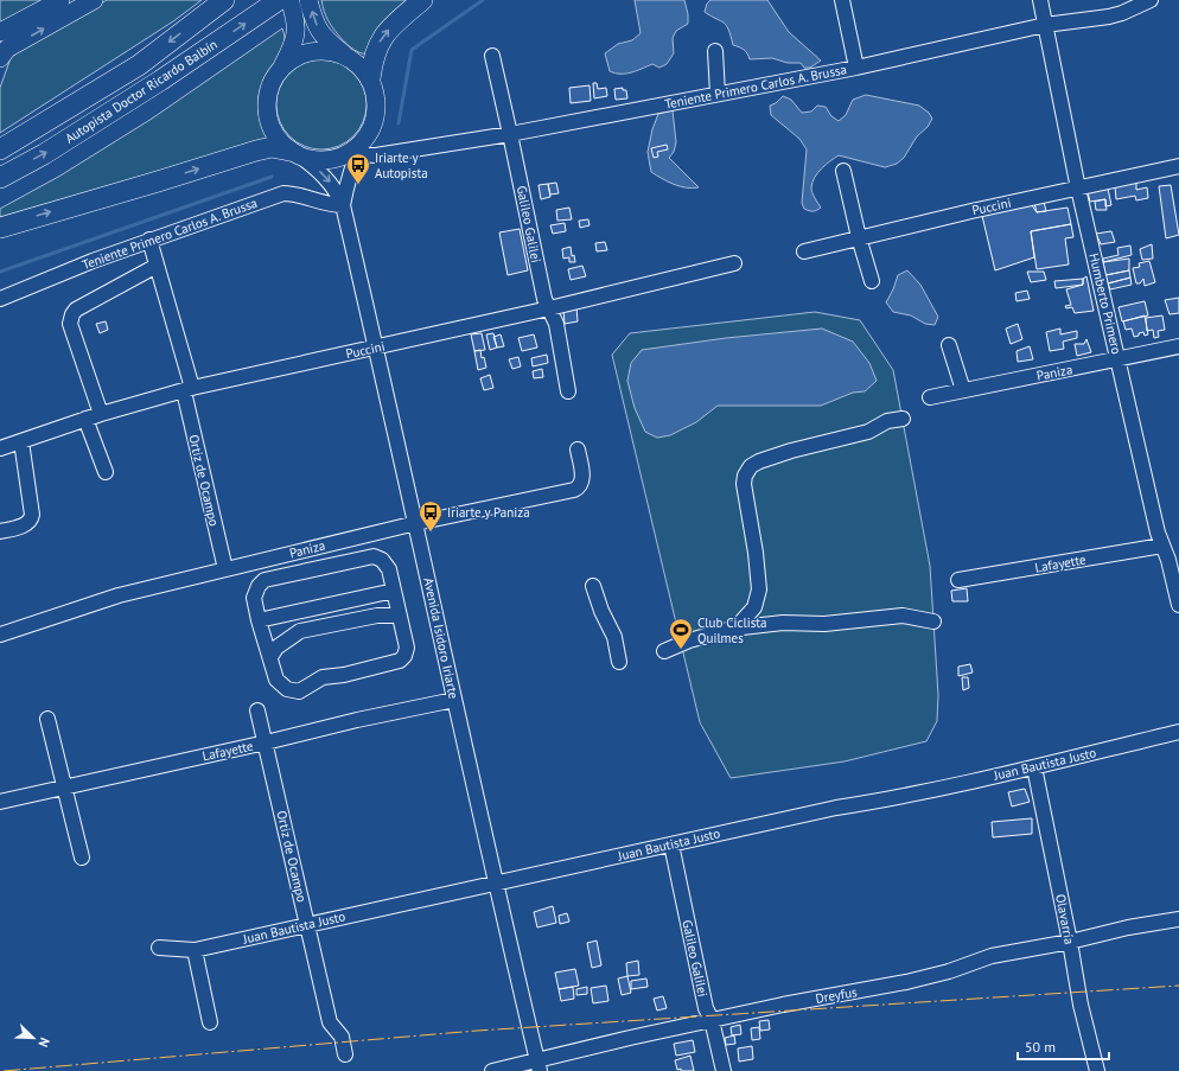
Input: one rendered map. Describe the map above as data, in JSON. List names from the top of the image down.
{
  "streets": {
    "highway": ["Autopista Doctor Ricardo Balbín"],
    "street": [
      "Teniente Primero Carlos A. Brussa",
      "Puccini",
      "Galileo Galilei",
      "Humberto Primero",
      "Paniza",
      "Ortiz de Ocampo",
      "Lafayette",
      "Avenida Isidoro Iriarte",
      "Juan Bautista Justo",
      "Olavarría",
      "Dreyfus"
    ]
  },
  "crossings": [
    ["Teniente Primero Carlos A. Brussa", "Galileo Galilei"],
    ["Teniente Primero Carlos A. Brussa", "Humberto Primero"],
    ["Teniente Primero Carlos A. Brussa", "Ortiz de Ocampo"],
    ["Teniente Primero Carlos A. Brussa", "Avenida Isidoro Iriarte"],
    ["Puccini", "Galileo Galilei"],
    ["Puccini", "Humberto Primero"],
    ["Puccini", "Ortiz de Ocampo"],
    ["Puccini", "Avenida Isidoro Iriarte"],
    ["Galileo Galilei", "Juan Bautista Justo"],
    ["Galileo Galilei", "Dreyfus"],
    ["Humberto Primero", "Paniza"],
    ["Humberto Primero", "Lafayette"],
    ["Paniza", "Ortiz de Ocampo"],
    ["Paniza", "Avenida Isidoro Iriarte"],
    ["Ortiz de Ocampo", "Lafayette"],
    ["Ortiz de Ocampo", "Juan Bautista Justo"],
    ["Lafayette", "Avenida Isidoro Iriarte"],
    ["Avenida Isidoro Iriarte", "Juan Bautista Justo"],
    ["Avenida Isidoro Iriarte", "Dreyfus"],
    ["Juan Bautista Justo", "Olavarría"],
    ["Olavarría", "Dreyfus"]
  ],
  "places": {
    "bus stop": ["Iriarte y Autopista", "Iriarte y Paniza"],
    "sports": ["Club Ciclista Quilmes"]
  },
  "scale_bar": "50 m",
  "north": "bottom right"
}
